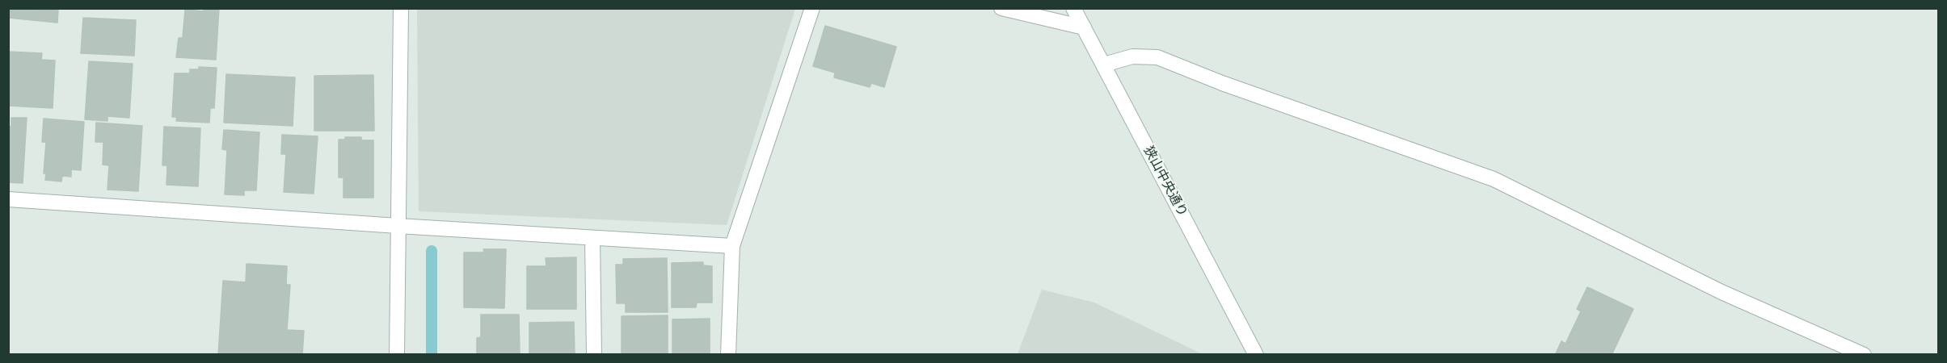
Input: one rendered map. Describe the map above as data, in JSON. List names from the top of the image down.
{
  "streets": {
    "street": ["狭山中央通り"]
  }
}
